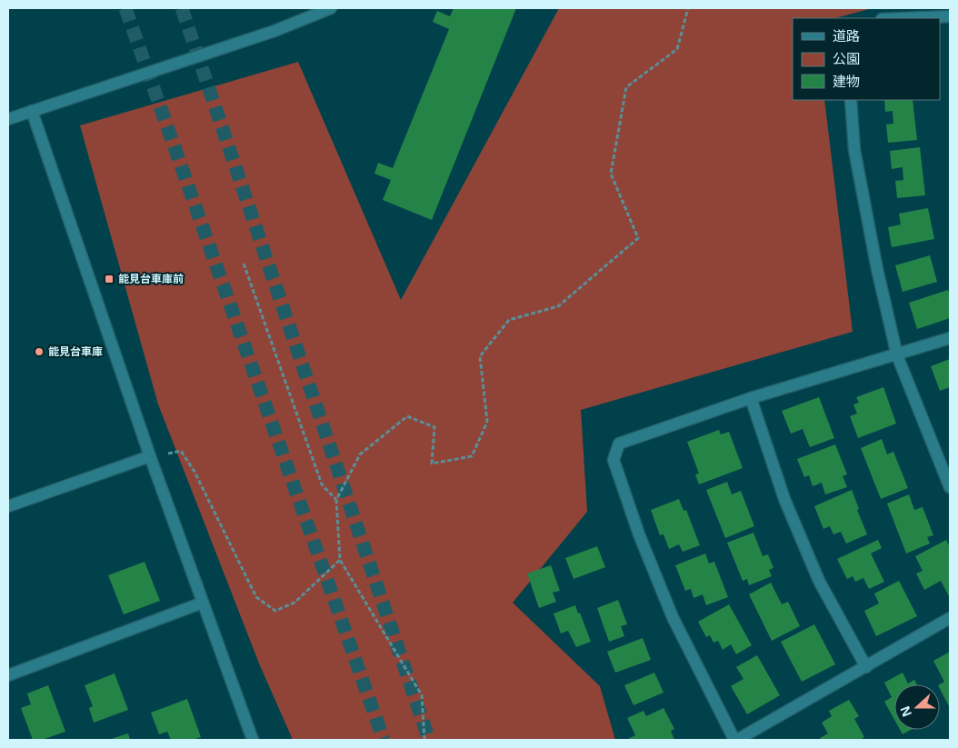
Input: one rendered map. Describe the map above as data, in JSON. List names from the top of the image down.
{
  "places": {
    "transit": ["能見台車庫前"],
    "other": ["能見台車庫"]
  },
  "legend": ["道路", "公園", "建物"],
  "north": "left"
}
